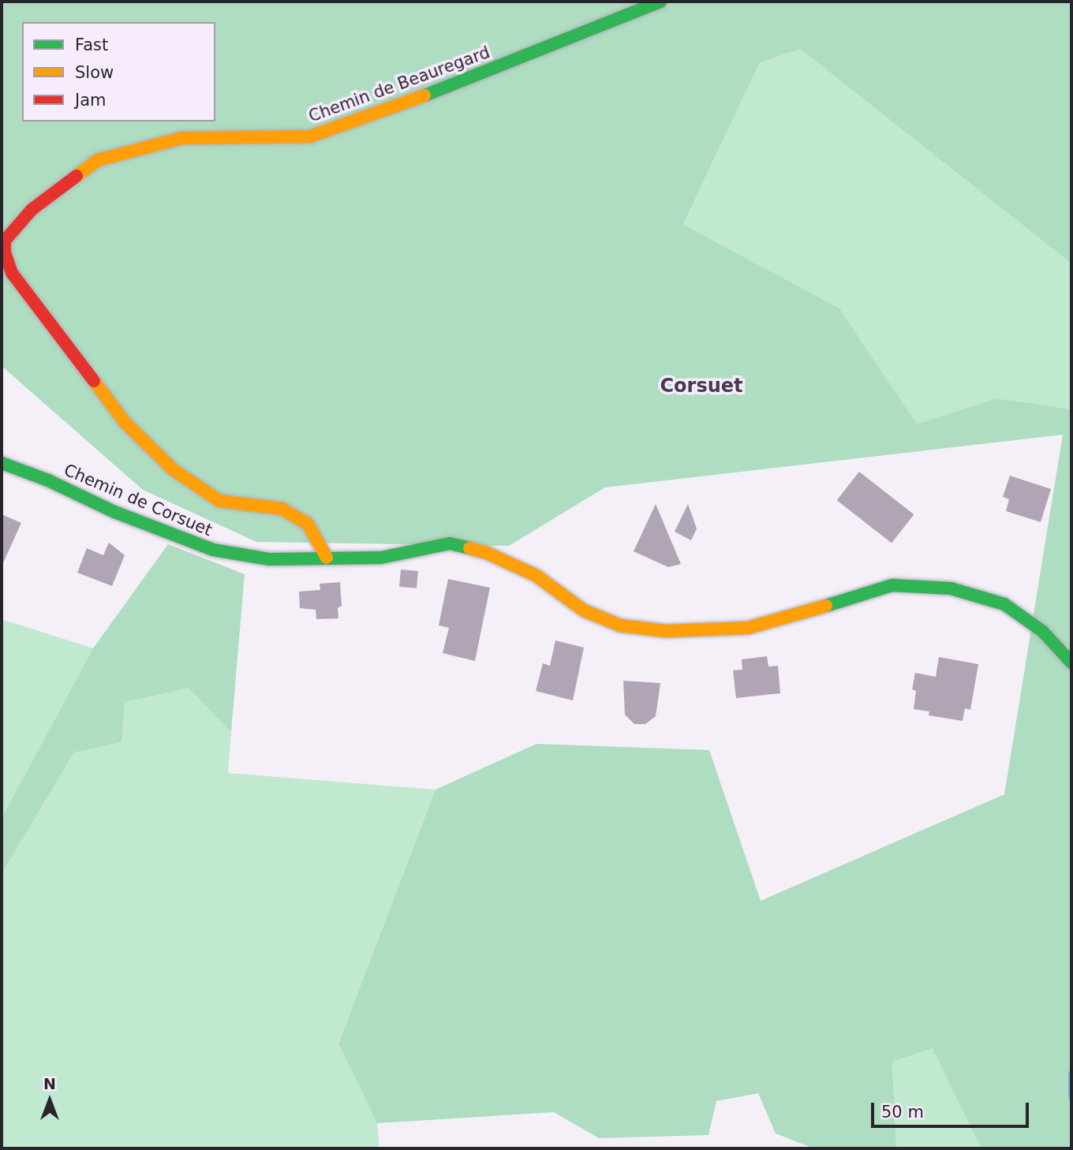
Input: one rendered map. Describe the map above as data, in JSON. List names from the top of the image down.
{
  "streets": {
    "street": ["Chemin de Beauregard", "Chemin de Corsuet"]
  },
  "crossings": [
    ["Chemin de Beauregard", "Chemin de Corsuet"]
  ],
  "districts": ["Corsuet"],
  "legend": ["Fast", "Slow", "Jam"],
  "scale_bar": "50 m",
  "north": "top"
}
